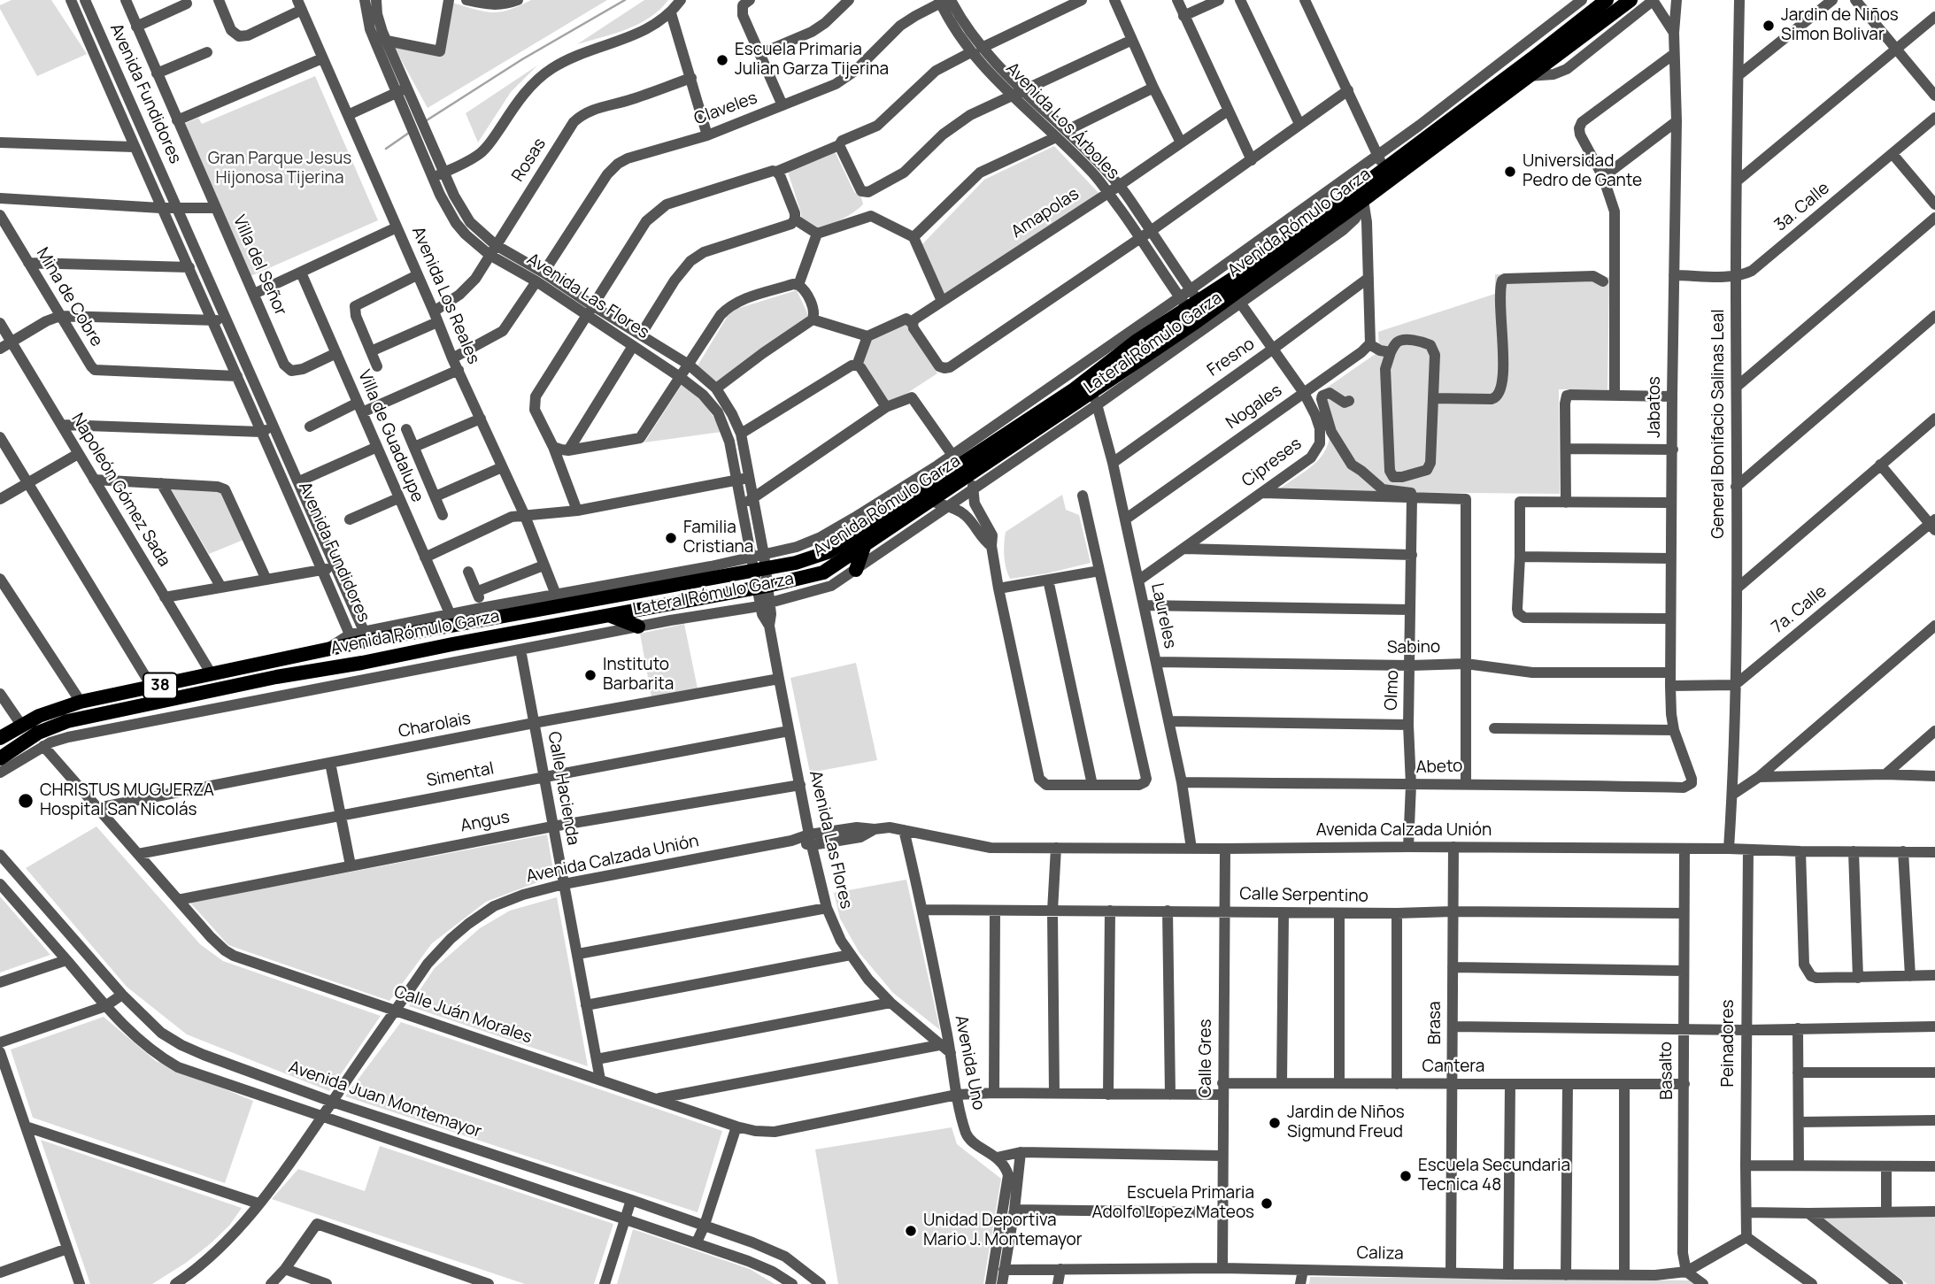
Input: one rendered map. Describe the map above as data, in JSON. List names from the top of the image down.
{
  "streets": {
    "main road": ["Avenida Rómulo Garza", "38"],
    "street": [
      "Avenida Fundidores",
      "Claveles",
      "Avenida Los Árboles",
      "Rosas",
      "3a. Calle",
      "Amapolas",
      "Villa del Señor",
      "Avenida Los Reales",
      "Avenida Las Flores",
      "Mina de Cobre",
      "Lateral Rómulo Garza",
      "Fresno",
      "Nogales",
      "Jabatos",
      "General Bonifacio Salinas Leal",
      "Villa de Guadalupe",
      "Cipreses",
      "Napoleón Gómez Sada",
      "7a. Calle",
      "Laureles",
      "Sabino",
      "Olmo",
      "Charolais",
      "Abeto",
      "Simental",
      "Calle Hacienda",
      "Angus",
      "Avenida Calzada Unión",
      "Calle Serpentino",
      "Calle Juán Morales",
      "Brasa",
      "Peinadores",
      "Calle Gres",
      "Avenida Uno",
      "Cantera",
      "Basalto",
      "Avenida Juan Montemayor",
      "Caliza"
    ]
  },
  "crossings": [
    ["Avenida Fundidores", "Avenida Rómulo Garza"],
    ["Avenida Fundidores", "Mina de Cobre"],
    ["Claveles", "Avenida Los Árboles"],
    ["Claveles", "Avenida Los Reales"],
    ["Claveles", "Avenida Las Flores"],
    ["Avenida Los Árboles", "Amapolas"],
    ["Avenida Los Árboles", "Avenida Rómulo Garza"],
    ["Avenida Los Árboles", "Lateral Rómulo Garza"],
    ["Rosas", "Avenida Los Reales"],
    ["Rosas", "Avenida Las Flores"],
    ["3a. Calle", "Jabatos"],
    ["3a. Calle", "General Bonifacio Salinas Leal"],
    ["Avenida Rómulo Garza", "Avenida Los Reales"],
    ["Avenida Rómulo Garza", "Avenida Las Flores"],
    ["Avenida Rómulo Garza", "Lateral Rómulo Garza"],
    ["Avenida Rómulo Garza", "Napoleón Gómez Sada"],
    ["Avenida Rómulo Garza", "Laureles"],
    ["Villa del Señor", "Villa de Guadalupe"],
    ["Avenida Las Flores", "Lateral Rómulo Garza"],
    ["Avenida Las Flores", "Charolais"],
    ["Avenida Las Flores", "Simental"],
    ["Avenida Las Flores", "Angus"],
    ["Avenida Las Flores", "Avenida Calzada Unión"],
    ["Avenida Las Flores", "Avenida Uno"],
    ["Lateral Rómulo Garza", "Cipreses"],
    ["Lateral Rómulo Garza", "Laureles"],
    ["Lateral Rómulo Garza", "Calle Hacienda"],
    ["Lateral Rómulo Garza", "Calle Juán Morales"],
    ["Fresno", "Cipreses"],
    ["Fresno", "Laureles"],
    ["Nogales", "Cipreses"],
    ["Nogales", "Laureles"],
    ["Jabatos", "Sabino"],
    ["Jabatos", "Abeto"],
    ["General Bonifacio Salinas Leal", "7a. Calle"],
    ["General Bonifacio Salinas Leal", "Avenida Calzada Unión"],
    ["Cipreses", "Laureles"],
    ["Laureles", "Sabino"],
    ["Laureles", "Abeto"],
    ["Laureles", "Avenida Calzada Unión"],
    ["Sabino", "Olmo"],
    ["Olmo", "Abeto"],
    ["Olmo", "Avenida Calzada Unión"],
    ["Charolais", "Calle Hacienda"],
    ["Charolais", "Calle Juán Morales"],
    ["Simental", "Calle Hacienda"],
    ["Simental", "Calle Juán Morales"],
    ["Calle Hacienda", "Angus"],
    ["Calle Hacienda", "Avenida Calzada Unión"],
    ["Calle Hacienda", "Calle Juán Morales"],
    ["Angus", "Calle Juán Morales"],
    ["Avenida Calzada Unión", "Calle Juán Morales"],
    ["Avenida Calzada Unión", "Brasa"],
    ["Avenida Calzada Unión", "Peinadores"],
    ["Avenida Calzada Unión", "Calle Gres"],
    ["Avenida Calzada Unión", "Avenida Uno"],
    ["Avenida Calzada Unión", "Basalto"],
    ["Avenida Calzada Unión", "Avenida Juan Montemayor"],
    ["Calle Serpentino", "Brasa"],
    ["Calle Serpentino", "Calle Gres"],
    ["Calle Serpentino", "Avenida Uno"],
    ["Calle Serpentino", "Basalto"],
    ["Calle Juán Morales", "Calle Gres"],
    ["Calle Juán Morales", "Avenida Uno"],
    ["Brasa", "Cantera"],
    ["Brasa", "Caliza"],
    ["Peinadores", "Caliza"],
    ["Calle Gres", "Cantera"],
    ["Calle Gres", "Caliza"],
    ["Cantera", "Basalto"],
    ["Basalto", "Caliza"]
  ],
  "parks": ["Gran Parque Jesus Hijonosa Tijerina"],
  "places": [
    "Jardin de Niños Simon Bolivar",
    "Escuela Primaria Julian Garza Tijerina",
    "Universidad Pedro de Gante",
    "Familia Cristiana",
    "Instituto Barbarita",
    "CHRISTUS MUGUERZA Hospital San Nicolás",
    "Jardin de Niños Sigmund Freud",
    "Escuela Secundaria Tecnica 48",
    "Escuela Primaria Adolfo Lopez Mateos",
    "Unidad Deportiva Mario J. Montemayor"
  ]
}
